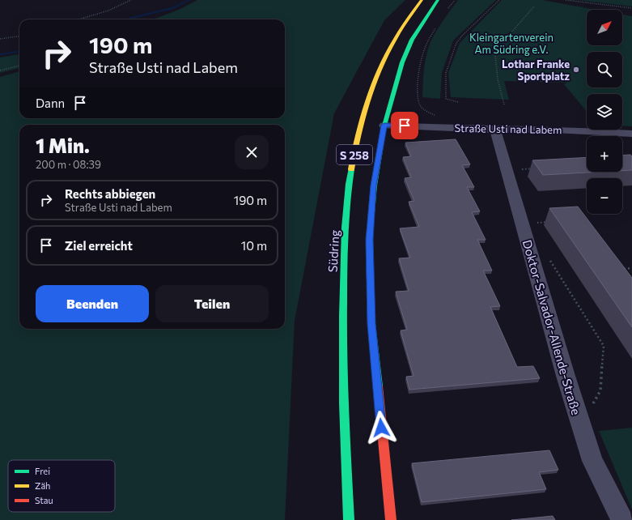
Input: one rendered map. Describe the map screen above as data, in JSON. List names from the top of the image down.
{
  "streets": {
    "main road": ["S 258", "Südring"],
    "street": ["Straße Usti nad Labem", "Doktor-Salvador-Allende-Straße"]
  },
  "crossings": [
    ["Straße Usti nad Labem", "S 258"],
    ["Straße Usti nad Labem", "Doktor-Salvador-Allende-Straße"]
  ],
  "parks": ["Kleingartenverein Am Südring e.V."],
  "places": ["Lothar Franke Sportplatz"],
  "legend": ["Frei", "Zäh", "Stau"],
  "north": "top right",
  "page": {
    "map_buttons": ["+", "−"],
    "turn": ["190 m", "Straße Usti nad Labem"],
    "then": "Dann",
    "heading": ["1 Min.", "200 m · 08:39"],
    "list": [
      {
        "name": "Rechts abbiegen",
        "note": "Straße Usti nad Labem",
        "value": "190 m"
      },
      {
        "name": "Ziel erreicht",
        "value": "10 m"
      }
    ],
    "buttons": ["Beenden", "Teilen"]
  }
}
